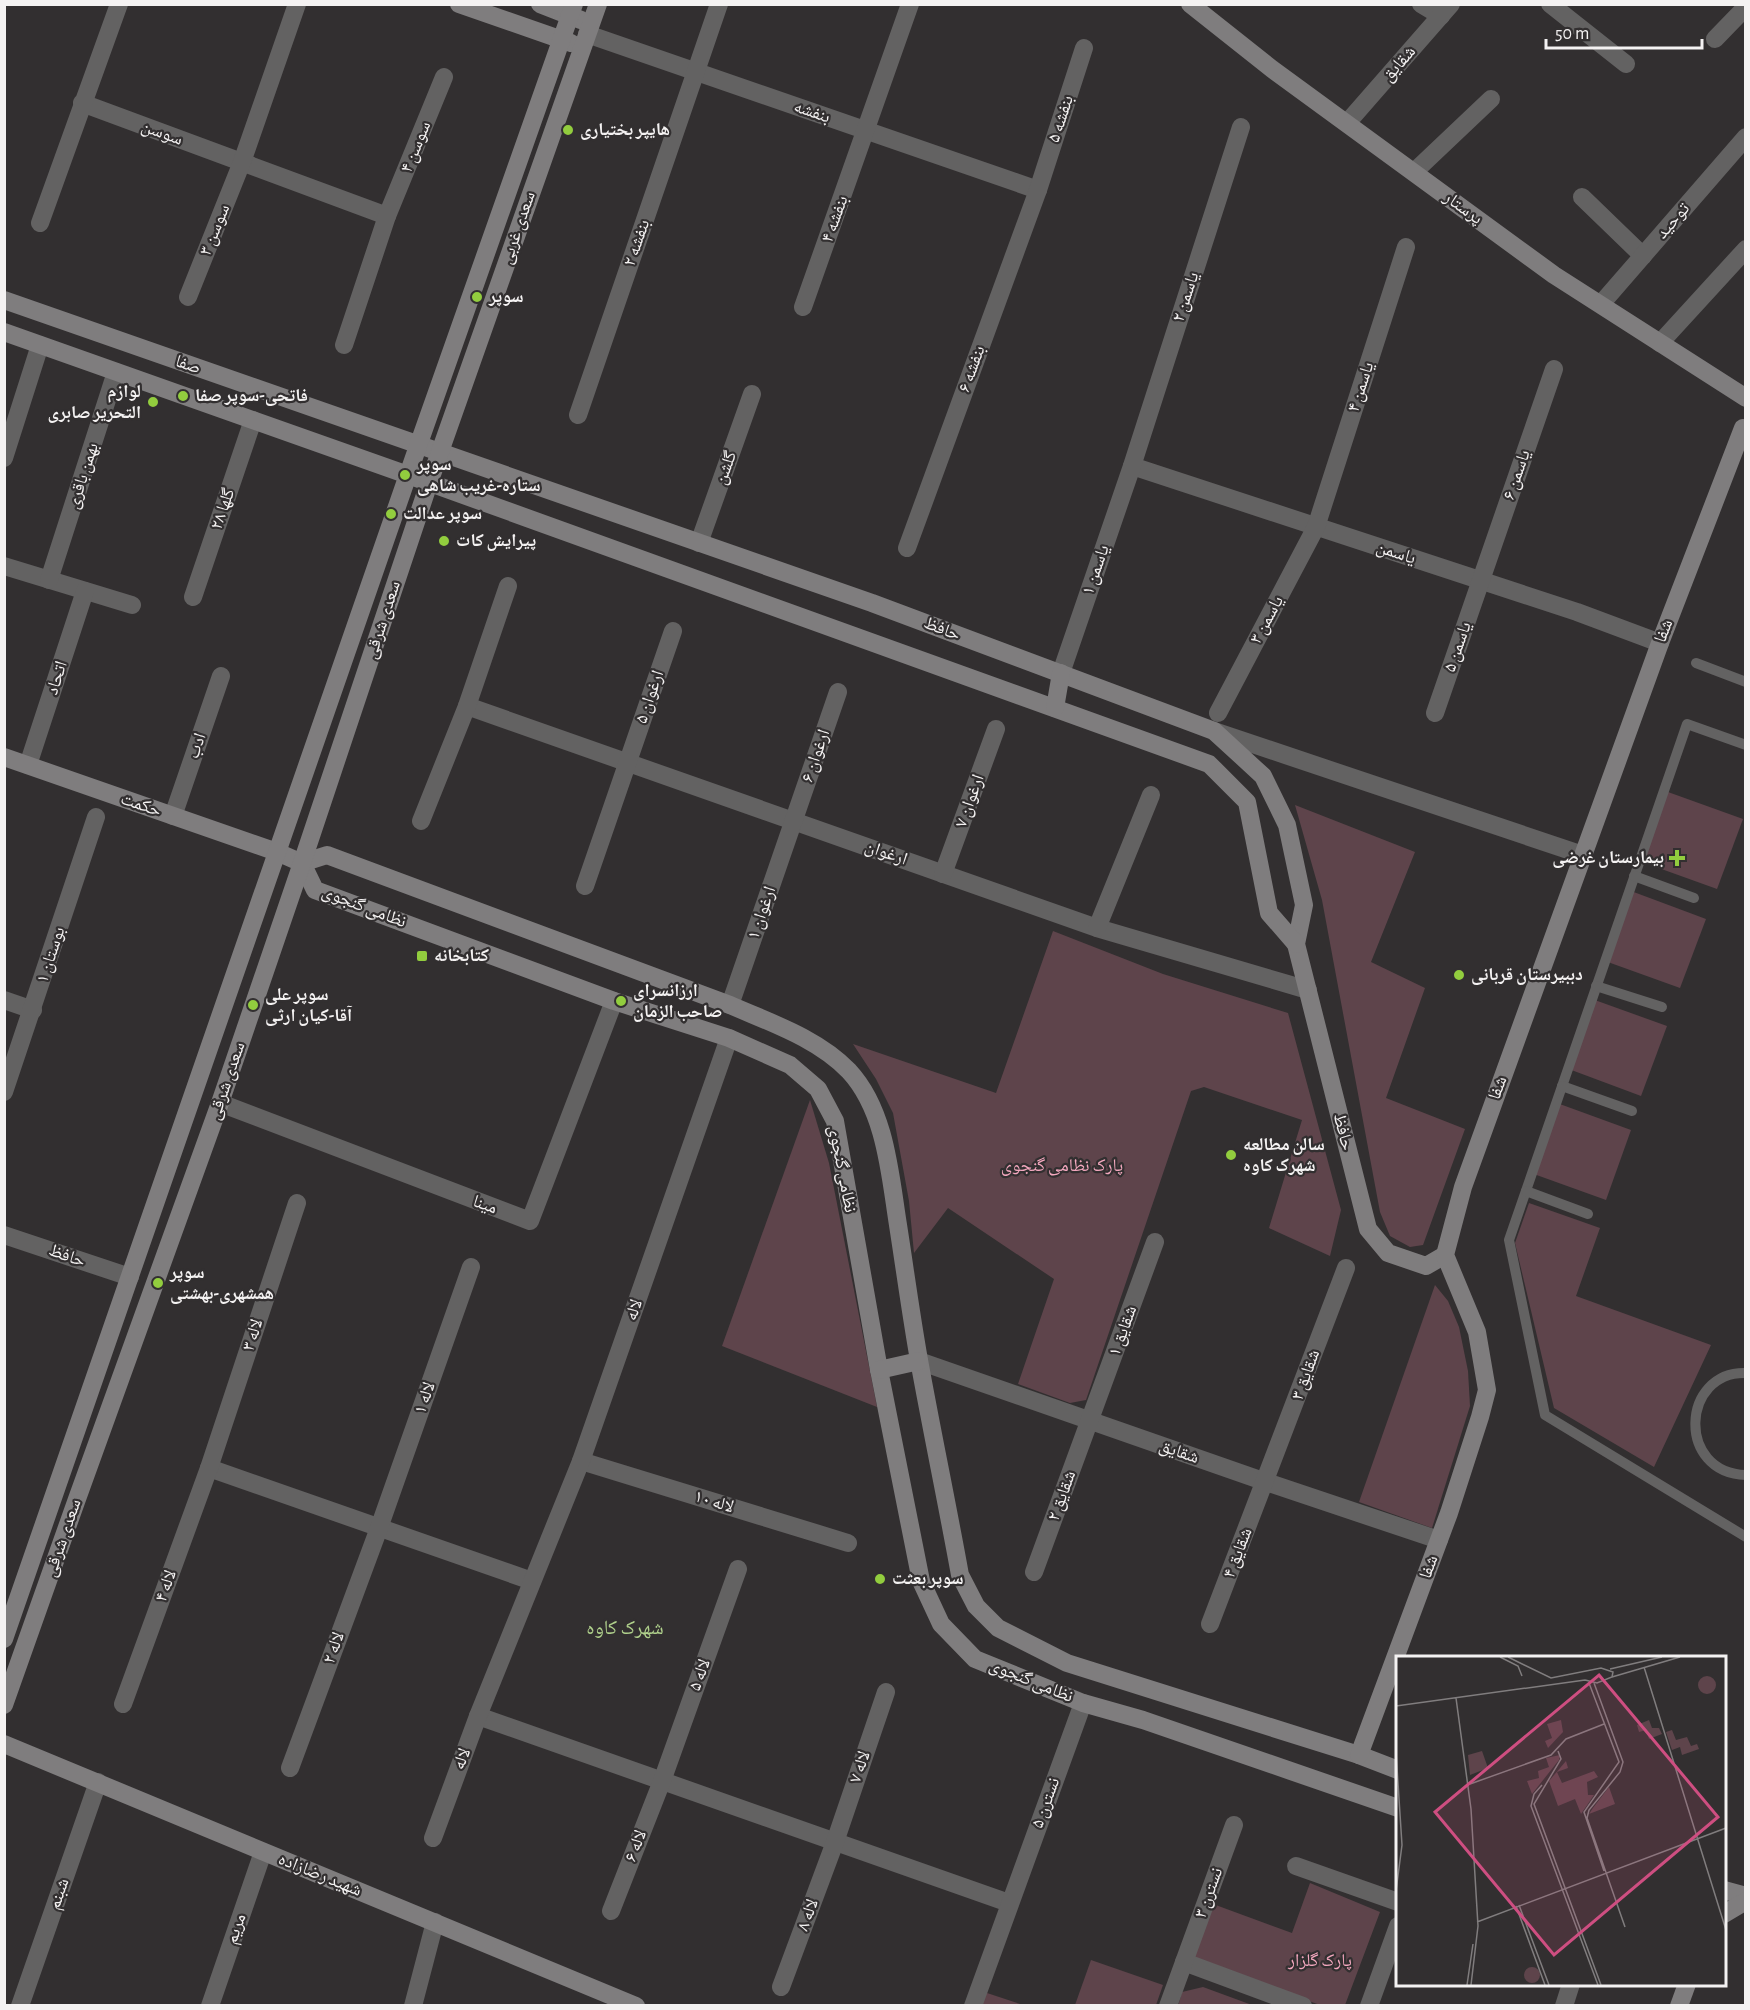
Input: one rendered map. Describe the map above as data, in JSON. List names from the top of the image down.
{
  "streets": {
    "street": [
      "شقایق",
      "بنفشه",
      "بنفشه ۵",
      "سوسن",
      "سوسن ۴",
      "پرستار",
      "بنفشه ۴",
      "توحید",
      "سعدی غربی",
      "سوسن ۳",
      "بنفشه ۲",
      "یاسمن ۲",
      "صفا",
      "بنفشه ۶",
      "یاسمن ۴",
      "گلشن",
      "یاسمن ۶",
      "بهمن باقری",
      "گلها ۲۸",
      "یاسمن",
      "یاسمن ۱",
      "سعدی شرقی",
      "یاسمن ۳",
      "حافظ",
      "شفا",
      "یاسمن ۵",
      "اتحاد",
      "ارغوان ۵",
      "ادب",
      "ارغوان ۶",
      "ارغوان ۷",
      "حکمت",
      "ارغوان",
      "نظامی گنجوی",
      "ارغوان ۱",
      "بوستان ۱",
      "مینا",
      "لاله",
      "شقایق ۱",
      "لاله ۳",
      "شقایق ۳",
      "لاله ۱",
      "شقایق ۲",
      "لاله ۱۰",
      "شقایق ۴",
      "لاله ۴",
      "لاله ۲",
      "لاله ۵",
      "لاله ۷",
      "نسترن ۵",
      "لاله ۶",
      "شهید رضازاده",
      "نسترن ۳",
      "شبنم",
      "لاله ۸",
      "مریم"
    ]
  },
  "crossings": [
    ["شقایق", "پرستار"],
    ["شقایق", "شفا"],
    ["شقایق", "نظامی گنجوی"],
    ["شقایق", "شقایق ۱"],
    ["شقایق", "شقایق ۳"],
    ["شقایق", "شقایق ۲"],
    ["شقایق", "شقایق ۴"],
    ["بنفشه", "بنفشه ۵"],
    ["بنفشه", "بنفشه ۴"],
    ["بنفشه", "سعدی غربی"],
    ["بنفشه", "بنفشه ۲"],
    ["بنفشه", "بنفشه ۶"],
    ["بنفشه ۵", "بنفشه ۶"],
    ["سوسن", "سوسن ۴"],
    ["سوسن", "سوسن ۳"],
    ["پرستار", "توحید"],
    ["سعدی غربی", "صفا"],
    ["سعدی غربی", "سعدی شرقی"],
    ["سعدی غربی", "حافظ"],
    ["یاسمن ۲", "یاسمن"],
    ["یاسمن ۲", "یاسمن ۱"],
    ["صفا", "بهمن باقری"],
    ["صفا", "گلها ۲۸"],
    ["صفا", "سعدی شرقی"],
    ["صفا", "حافظ"],
    ["یاسمن ۴", "یاسمن"],
    ["یاسمن ۴", "یاسمن ۳"],
    ["گلشن", "حافظ"],
    ["یاسمن ۶", "یاسمن"],
    ["یاسمن ۶", "یاسمن ۵"],
    ["یاسمن", "یاسمن ۱"],
    ["یاسمن", "یاسمن ۳"],
    ["یاسمن", "شفا"],
    ["یاسمن", "یاسمن ۵"],
    ["یاسمن ۱", "حافظ"],
    ["سعدی شرقی", "حافظ"],
    ["سعدی شرقی", "حکمت"],
    ["سعدی شرقی", "نظامی گنجوی"],
    ["سعدی شرقی", "مینا"],
    ["یاسمن ۳", "حافظ"],
    ["حافظ", "شفا"],
    ["حافظ", "ارغوان"],
    ["شفا", "نظامی گنجوی"],
    ["اتحاد", "حکمت"],
    ["ارغوان ۵", "ارغوان"],
    ["ادب", "حکمت"],
    ["ارغوان ۶", "ارغوان"],
    ["ارغوان ۶", "ارغوان ۱"],
    ["ارغوان ۷", "ارغوان"],
    ["حکمت", "نظامی گنجوی"],
    ["ارغوان", "ارغوان ۱"],
    ["نظامی گنجوی", "ارغوان ۱"],
    ["نظامی گنجوی", "مینا"],
    ["نظامی گنجوی", "لاله"],
    ["نظامی گنجوی", "نسترن ۵"],
    ["لاله", "لاله ۱۰"],
    ["شقایق ۱", "شقایق ۲"],
    ["لاله ۳", "لاله ۴"],
    ["شقایق ۳", "شقایق ۴"],
    ["لاله ۱", "لاله ۲"],
    ["لاله ۵", "لاله ۶"],
    ["لاله ۷", "لاله ۸"],
    ["شهید رضازاده", "شبنم"],
    ["شهید رضازاده", "مریم"]
  ],
  "districts": ["شهرک کاوه"],
  "parks": ["پارک نظامی گنجوی", "پارک گلزار"],
  "places": {
    "other": [
      "هایپر بختیاری",
      "سوپر",
      "فاتحی-سوپر صفا",
      "لوازم التحریر صابری",
      "سوپر ستاره-غریب شاهی",
      "سوپر عدالت",
      "پیرایش کات",
      "دببیرستان قربانی",
      "ارزانسرای صاحب الزمان",
      "سوپر علی آقا-کیان ارثی",
      "سالن مطالعه شهرک کاوه",
      "سوپر همشهری-بهشتی",
      "سوپر بعثت"
    ],
    "health": ["بیمارستان غرضی"],
    "transit": ["کتابخانه"]
  },
  "scale_bar": "50 m"
}
